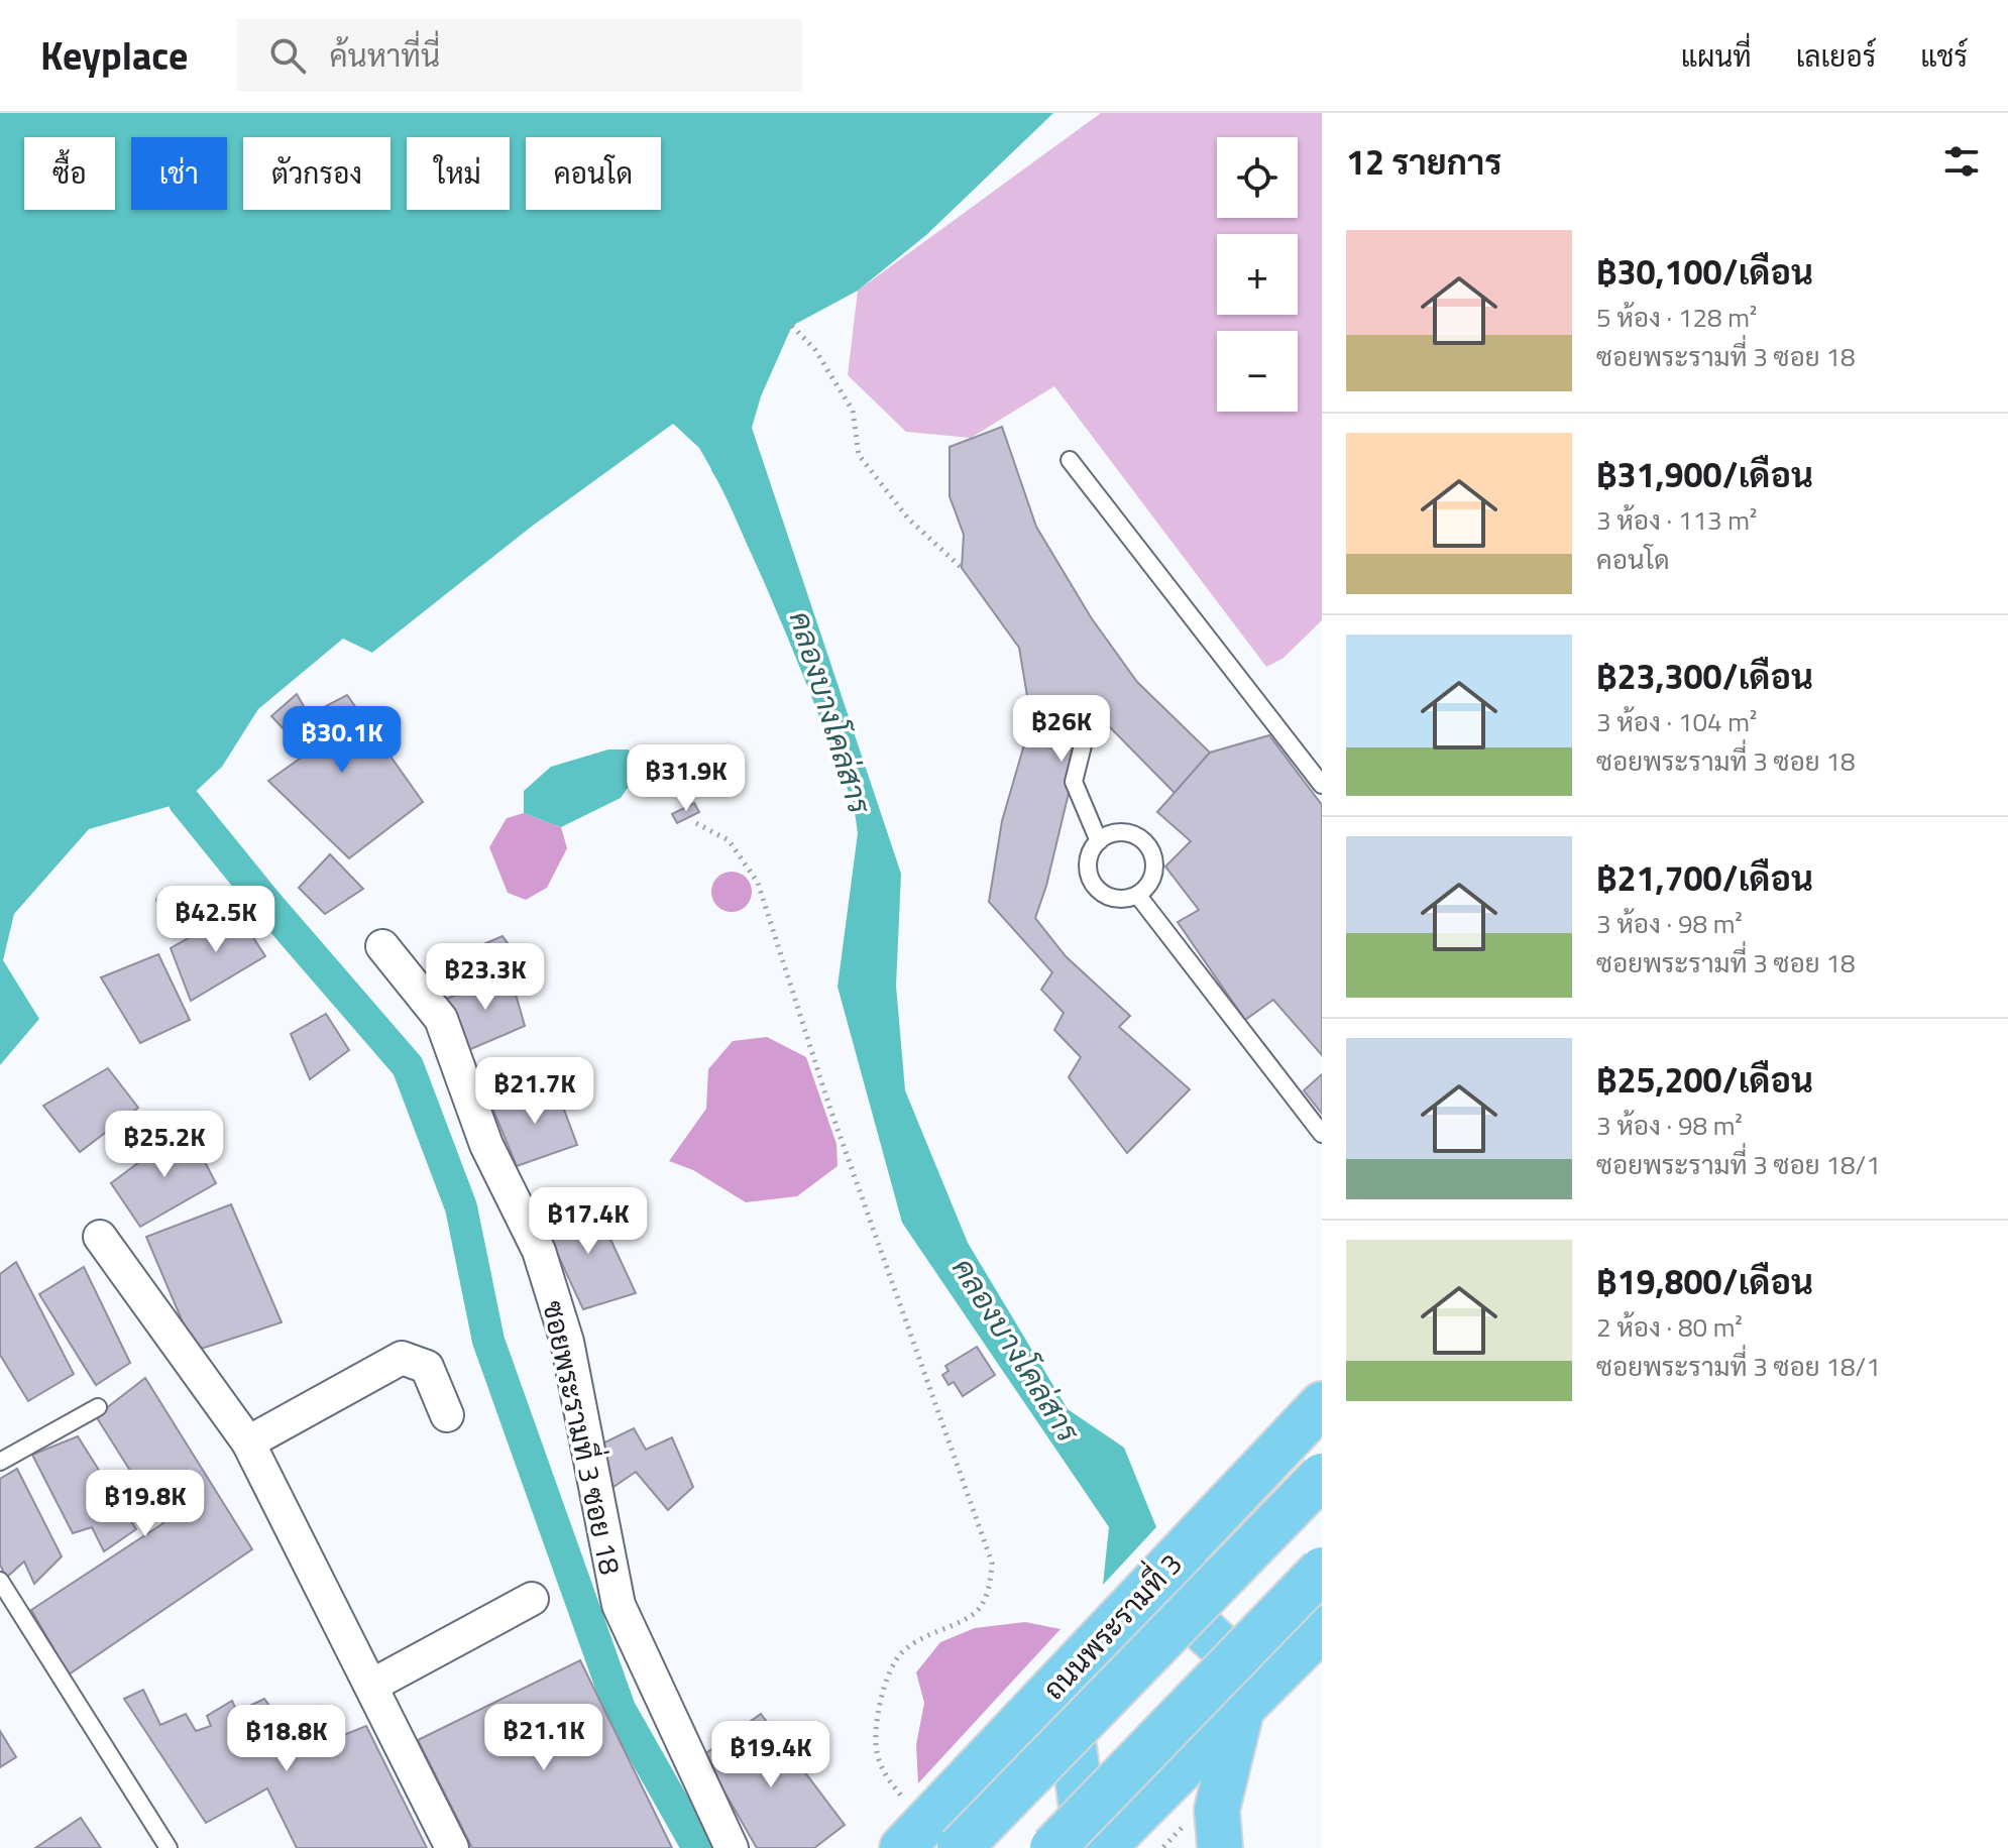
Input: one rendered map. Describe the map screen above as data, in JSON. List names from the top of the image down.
{
  "streets": {
    "main road": ["ถนนพระรามที่ 3"],
    "street": ["ซอยพระรามที่ 3 ซอย 18"]
  },
  "water": ["คลองบางโคล่สาร"],
  "page": {
    "header": "Keyplace",
    "search": "ค้นหาที่นี่",
    "nav": ["แผนที่", "เลเยอร์", "แชร์"],
    "heading": "12 รายการ",
    "map_buttons": ["+", "−"],
    "chip": [
      "ซื้อ",
      "เช่า",
      "ตัวกรอง",
      "ใหม่",
      "คอนโด"
    ],
    "list": [
      {
        "name": "฿30,100/เดือน",
        "note": "5 ห้อง · 128 m² · ซอยพระรามที่ 3 ซอย 18"
      },
      {
        "name": "฿31,900/เดือน",
        "note": "3 ห้อง · 113 m² · คอนโด"
      },
      {
        "name": "฿23,300/เดือน",
        "note": "3 ห้อง · 104 m² · ซอยพระรามที่ 3 ซอย 18"
      },
      {
        "name": "฿21,700/เดือน",
        "note": "3 ห้อง · 98 m² · ซอยพระรามที่ 3 ซอย 18"
      },
      {
        "name": "฿25,200/เดือน",
        "note": "3 ห้อง · 98 m² · ซอยพระรามที่ 3 ซอย 18/1"
      },
      {
        "name": "฿19,800/เดือน",
        "note": "2 ห้อง · 80 m² · ซอยพระรามที่ 3 ซอย 18/1"
      }
    ],
    "price": [
      "฿26K",
      "฿30.1K",
      "฿31.9K",
      "฿42.5K",
      "฿23.3K",
      "฿21.7K",
      "฿25.2K",
      "฿17.4K",
      "฿19.8K",
      "฿21.1K",
      "฿18.8K",
      "฿19.4K"
    ]
  }
}
